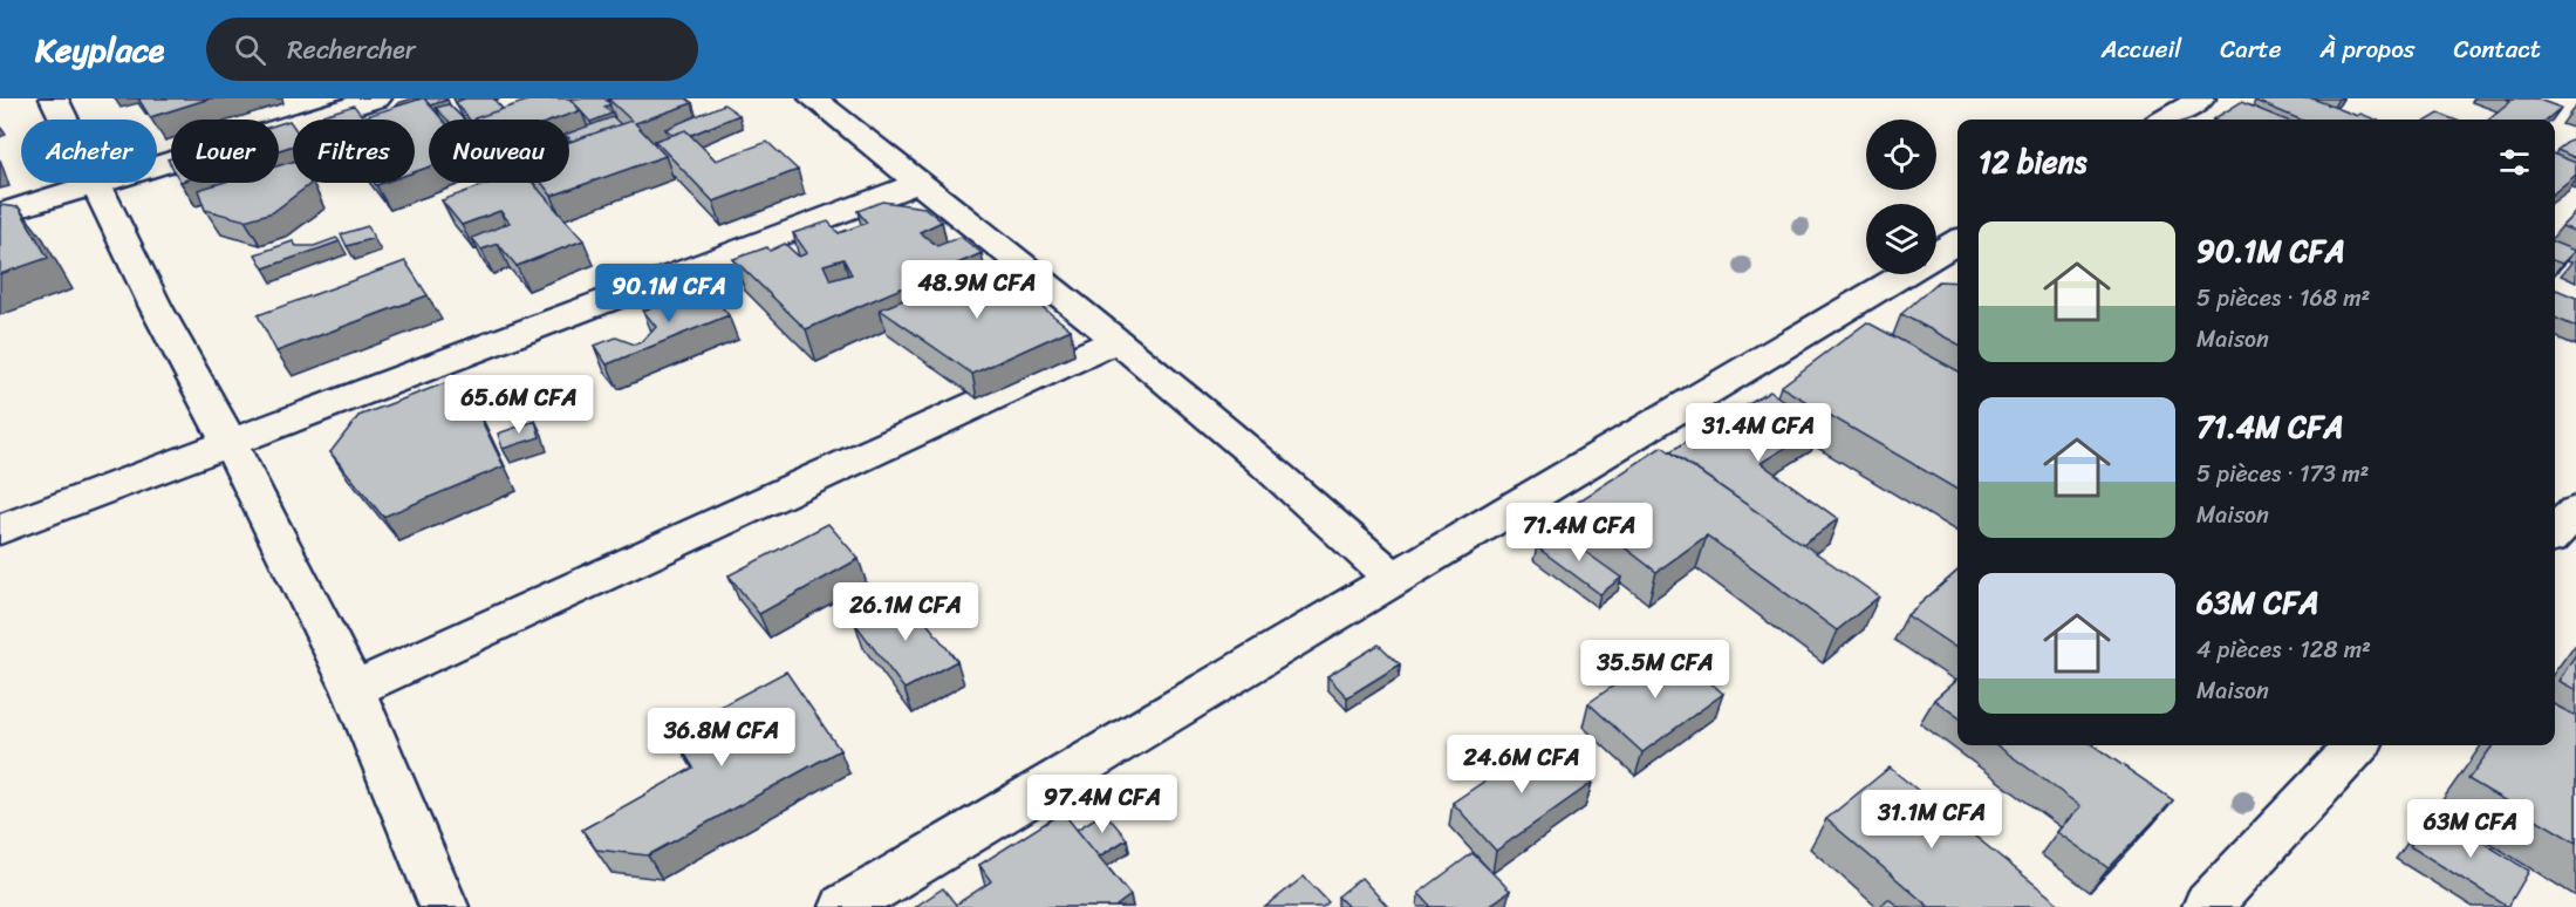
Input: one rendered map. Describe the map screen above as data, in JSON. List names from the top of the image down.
{
  "page": {
    "header": "Keyplace",
    "search": "Rechercher",
    "nav": [
      "Accueil",
      "Carte",
      "À propos",
      "Contact"
    ],
    "chip": [
      "Acheter",
      "Louer",
      "Filtres",
      "Nouveau"
    ],
    "heading": "12 biens",
    "list": [
      {
        "name": "90.1M CFA",
        "note": "5 pièces · 168 m² · Maison"
      },
      {
        "name": "71.4M CFA",
        "note": "5 pièces · 173 m² · Maison"
      },
      {
        "name": "63M CFA",
        "note": "4 pièces · 128 m² · Maison"
      }
    ],
    "price": [
      "48.9M CFA",
      "90.1M CFA",
      "65.6M CFA",
      "31.4M CFA",
      "71.4M CFA",
      "26.1M CFA",
      "35.5M CFA",
      "36.8M CFA",
      "24.6M CFA",
      "97.4M CFA",
      "31.1M CFA",
      "63M CFA"
    ]
  }
}
